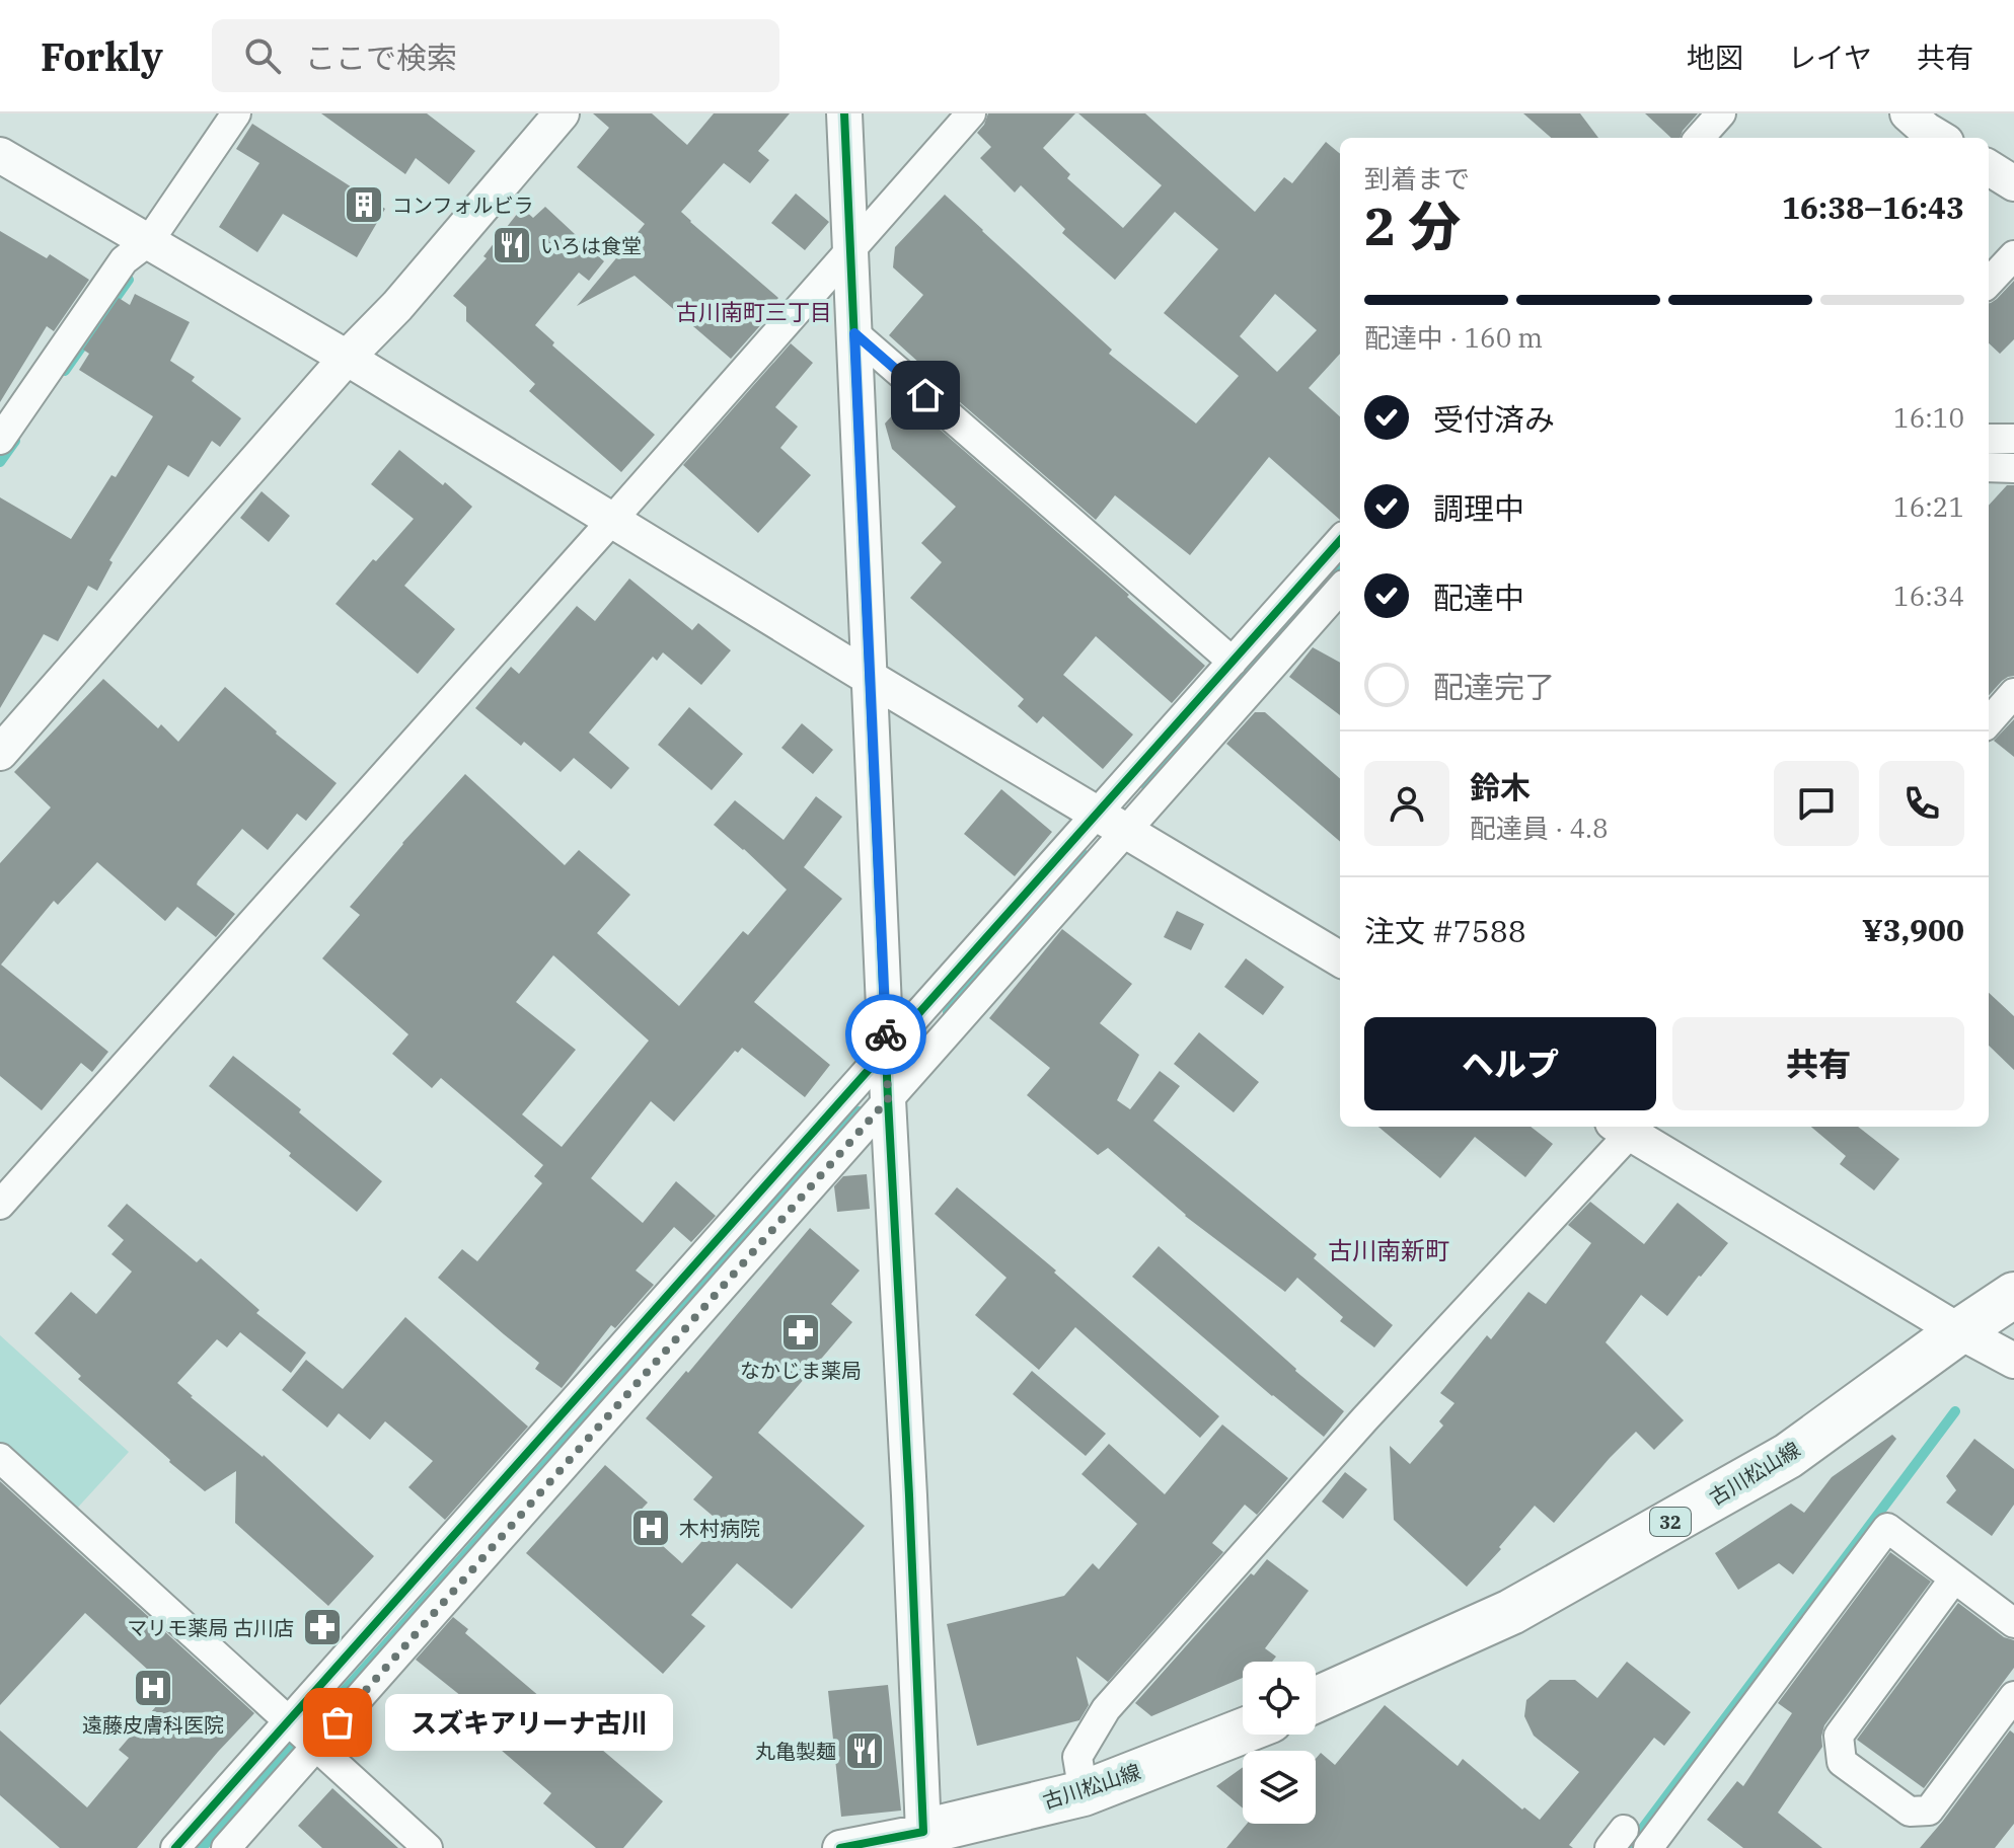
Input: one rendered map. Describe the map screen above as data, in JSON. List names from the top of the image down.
{
  "streets": {
    "main road": ["古川松山線", "32"]
  },
  "districts": ["古川南町三丁目", "古川南新町"],
  "places": {
    "building": ["コンフォルビラ"],
    "restaurant": ["いろは食堂", "丸亀製麺"],
    "pharmacy": ["なかじま薬局", "マリモ薬局 古川店"],
    "hospital": ["木村病院", "遠藤皮膚科医院"],
    "other": ["スズキアリーナ古川"]
  },
  "page": {
    "header": "Forkly",
    "search": "ここで検索",
    "nav": ["地図", "レイヤ", "共有"],
    "heading": ["2 分", "到着まで", "16:38–16:43"],
    "panel": [
      "鈴木",
      "配達員 · 4.8",
      "注文 #7588",
      "¥3,900"
    ],
    "bar": "配達中 · 160 m",
    "list": [
      ["受付済み", "16:10"],
      ["調理中", "16:21"],
      ["配達中", "16:34"],
      "配達完了"
    ],
    "buttons": ["ヘルプ", "共有"],
    "bubble": "スズキアリーナ古川"
  }
}
